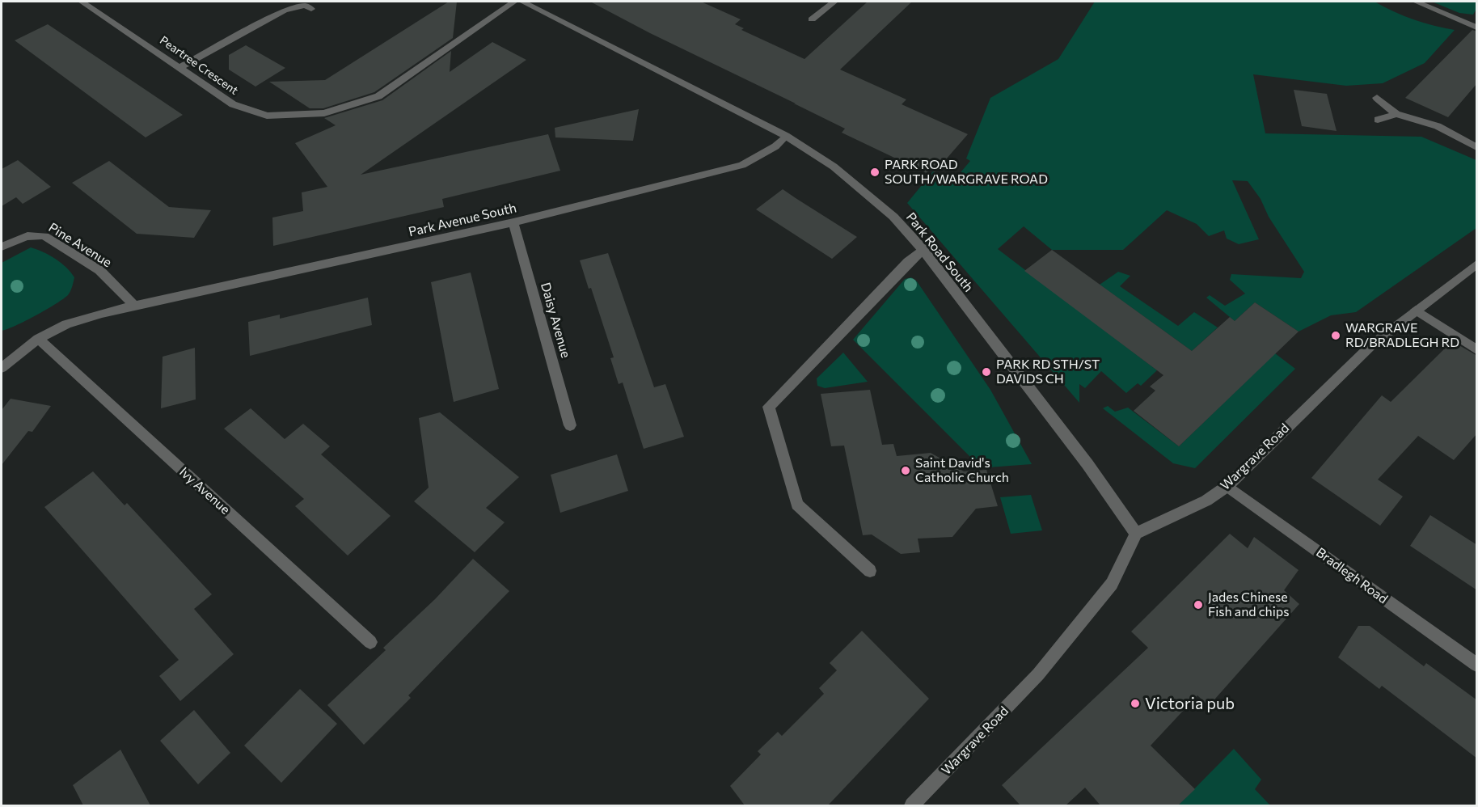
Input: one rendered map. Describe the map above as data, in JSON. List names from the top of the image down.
{
  "streets": {
    "street": [
      "Peartree Crescent",
      "Park Avenue South",
      "Pine Avenue",
      "Park Road South",
      "Daisy Avenue",
      "Wargrave Road",
      "Ivy Avenue",
      "Bradlegh Road"
    ]
  },
  "crossings": [
    ["Park Avenue South", "Pine Avenue"],
    ["Park Avenue South", "Park Road South"],
    ["Park Avenue South", "Daisy Avenue"],
    ["Park Avenue South", "Ivy Avenue"],
    ["Park Road South", "Wargrave Road"],
    ["Wargrave Road", "Bradlegh Road"]
  ],
  "places": [
    "PARK ROAD SOUTH/WARGRAVE ROAD",
    "WARGRAVE RD/BRADLEGH RD",
    "PARK RD STH/ST DAVIDS CH",
    "Saint David's Catholic Church",
    "Jades Chinese Fish and chips",
    "Victoria pub"
  ]
}
